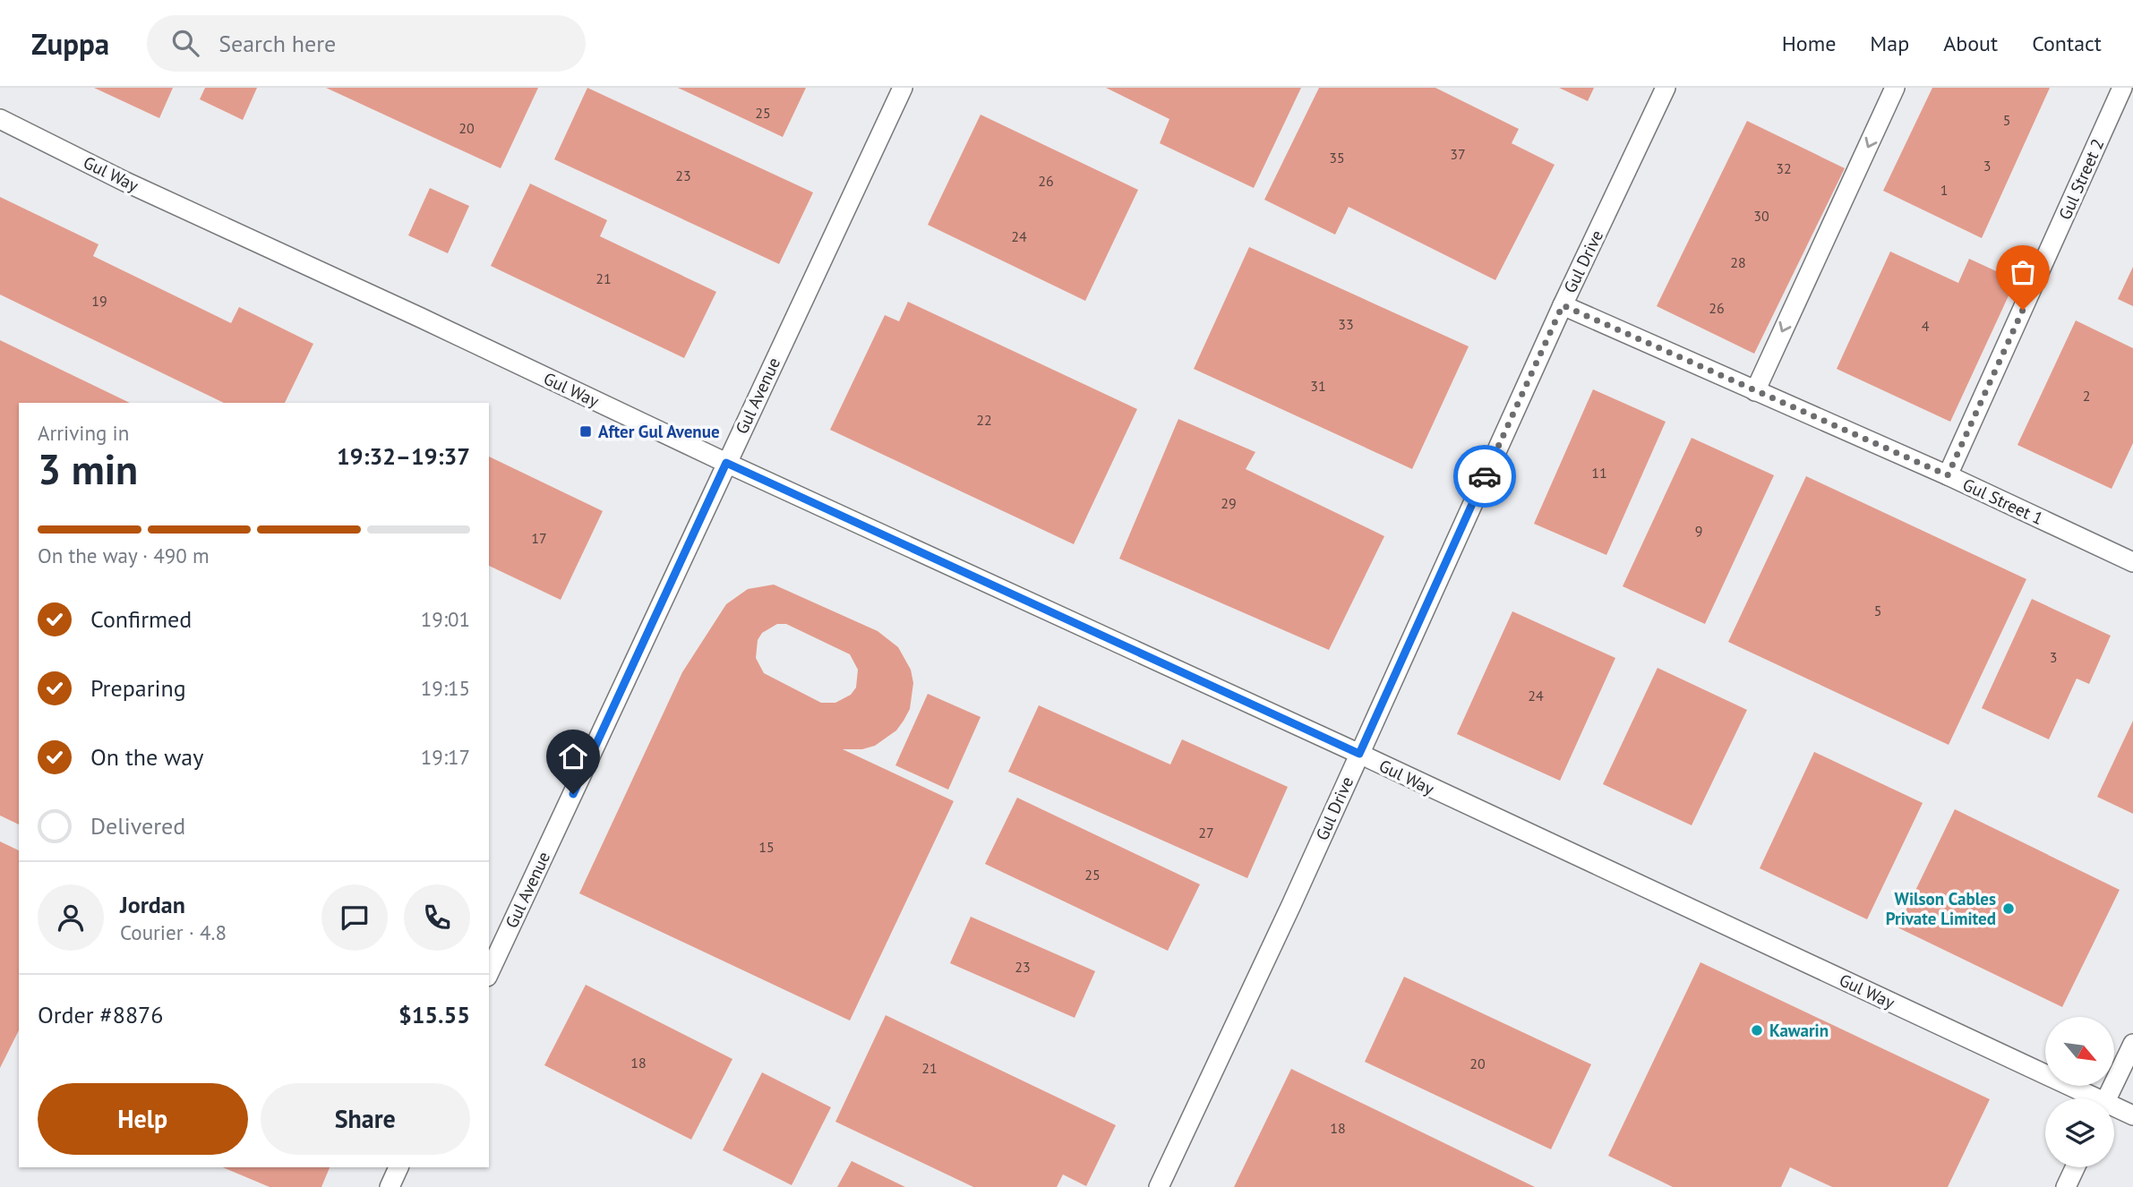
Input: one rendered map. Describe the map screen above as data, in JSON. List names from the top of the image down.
{
  "streets": {
    "street": [
      "Gul Way",
      "Gul Street 2",
      "Gul Drive",
      "Gul Avenue",
      "Gul Street 1"
    ]
  },
  "crossings": [
    ["Gul Way", "Gul Drive"],
    ["Gul Way", "Gul Avenue"],
    ["Gul Street 2", "Gul Street 1"],
    ["Gul Drive", "Gul Street 1"]
  ],
  "places": {
    "transit": ["After Gul Avenue"],
    "other": ["Wilson Cables Private Limited", "Kawarin"]
  },
  "house_numbers": [
    "25",
    "5",
    "20",
    "37",
    "35",
    "3",
    "32",
    "23",
    "26",
    "1",
    "30",
    "24",
    "28",
    "21",
    "19",
    "26",
    "33",
    "4",
    "31",
    "2",
    "22",
    "11",
    "29",
    "9",
    "17",
    "5",
    "3",
    "24",
    "27",
    "15",
    "25",
    "23",
    "18",
    "20",
    "21",
    "18"
  ],
  "north": "bottom right",
  "page": {
    "header": "Zuppa",
    "search": "Search here",
    "nav": [
      "Home",
      "Map",
      "About",
      "Contact"
    ],
    "heading": ["3 min", "Arriving in", "19:32–19:37"],
    "panel": [
      "Jordan",
      "Courier · 4.8",
      "Order #8876",
      "$15.55"
    ],
    "bar": "On the way · 490 m",
    "list": [
      ["Confirmed", "19:01"],
      ["Preparing", "19:15"],
      ["On the way", "19:17"],
      "Delivered"
    ],
    "buttons": ["Help", "Share"]
  }
}
